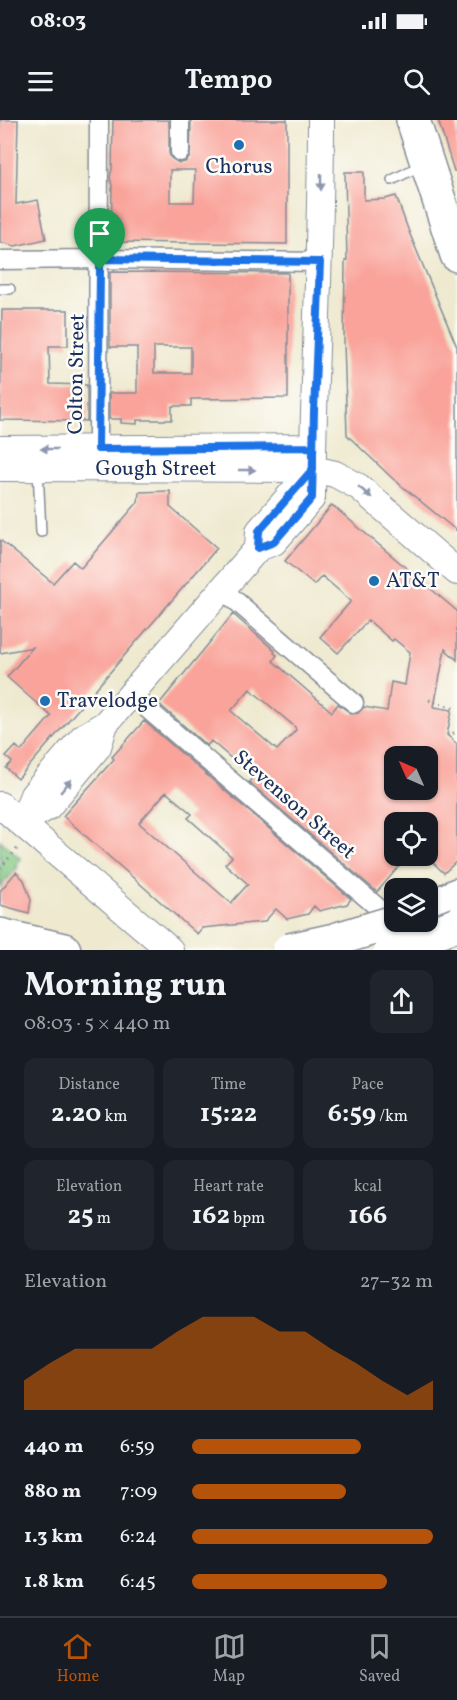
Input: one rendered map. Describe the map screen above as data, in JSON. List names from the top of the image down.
{
  "streets": {
    "main road": ["Gough Street"],
    "street": ["Colton Street", "Stevenson Street"]
  },
  "crossings": [
    ["Colton Street", "Gough Street"]
  ],
  "places": ["Chorus", "AT&T", "Travelodge"],
  "north": "top left",
  "page": {
    "status": "08:03",
    "header": "Tempo",
    "heading": ["Morning run", "08:03 · 5 × 440 m"],
    "stats": [
      ["Distance", "2.20 km"],
      ["Time", "15:22"],
      ["Pace", "6:59 /km"],
      ["Elevation", "25 m"],
      ["Heart rate", "162 bpm"],
      ["kcal", "166"]
    ],
    "chart": ["Elevation", "27–32 m"],
    "list": [
      {
        "name": "440 m",
        "note": "6:59"
      },
      {
        "name": "880 m",
        "note": "7:09"
      },
      {
        "name": "1.3 km",
        "note": "6:24"
      },
      {
        "name": "1.8 km",
        "note": "6:45"
      }
    ],
    "tabs": ["Home", "Map", "Saved"]
  }
}
